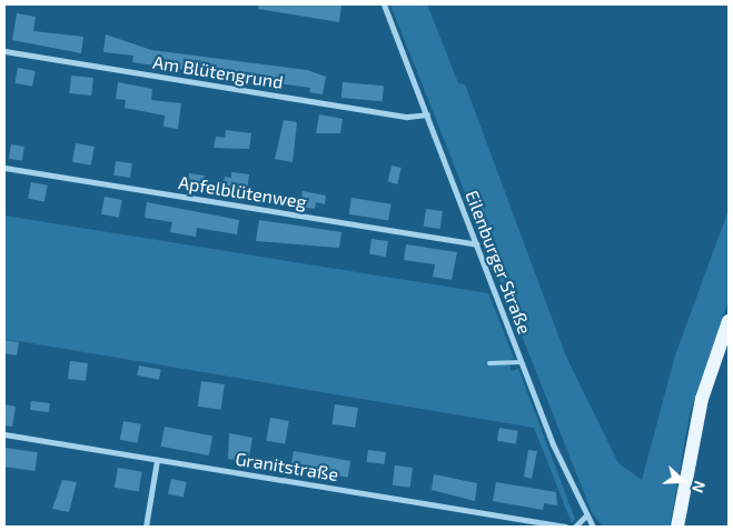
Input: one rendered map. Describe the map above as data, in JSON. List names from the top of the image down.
{
  "streets": {
    "street": [
      "Am Blütengrund",
      "Apfelblütenweg",
      "Eilenburger Straße",
      "Granitstraße"
    ]
  },
  "crossings": [
    ["Am Blütengrund", "Eilenburger Straße"],
    ["Apfelblütenweg", "Eilenburger Straße"]
  ],
  "north": "right"
}
